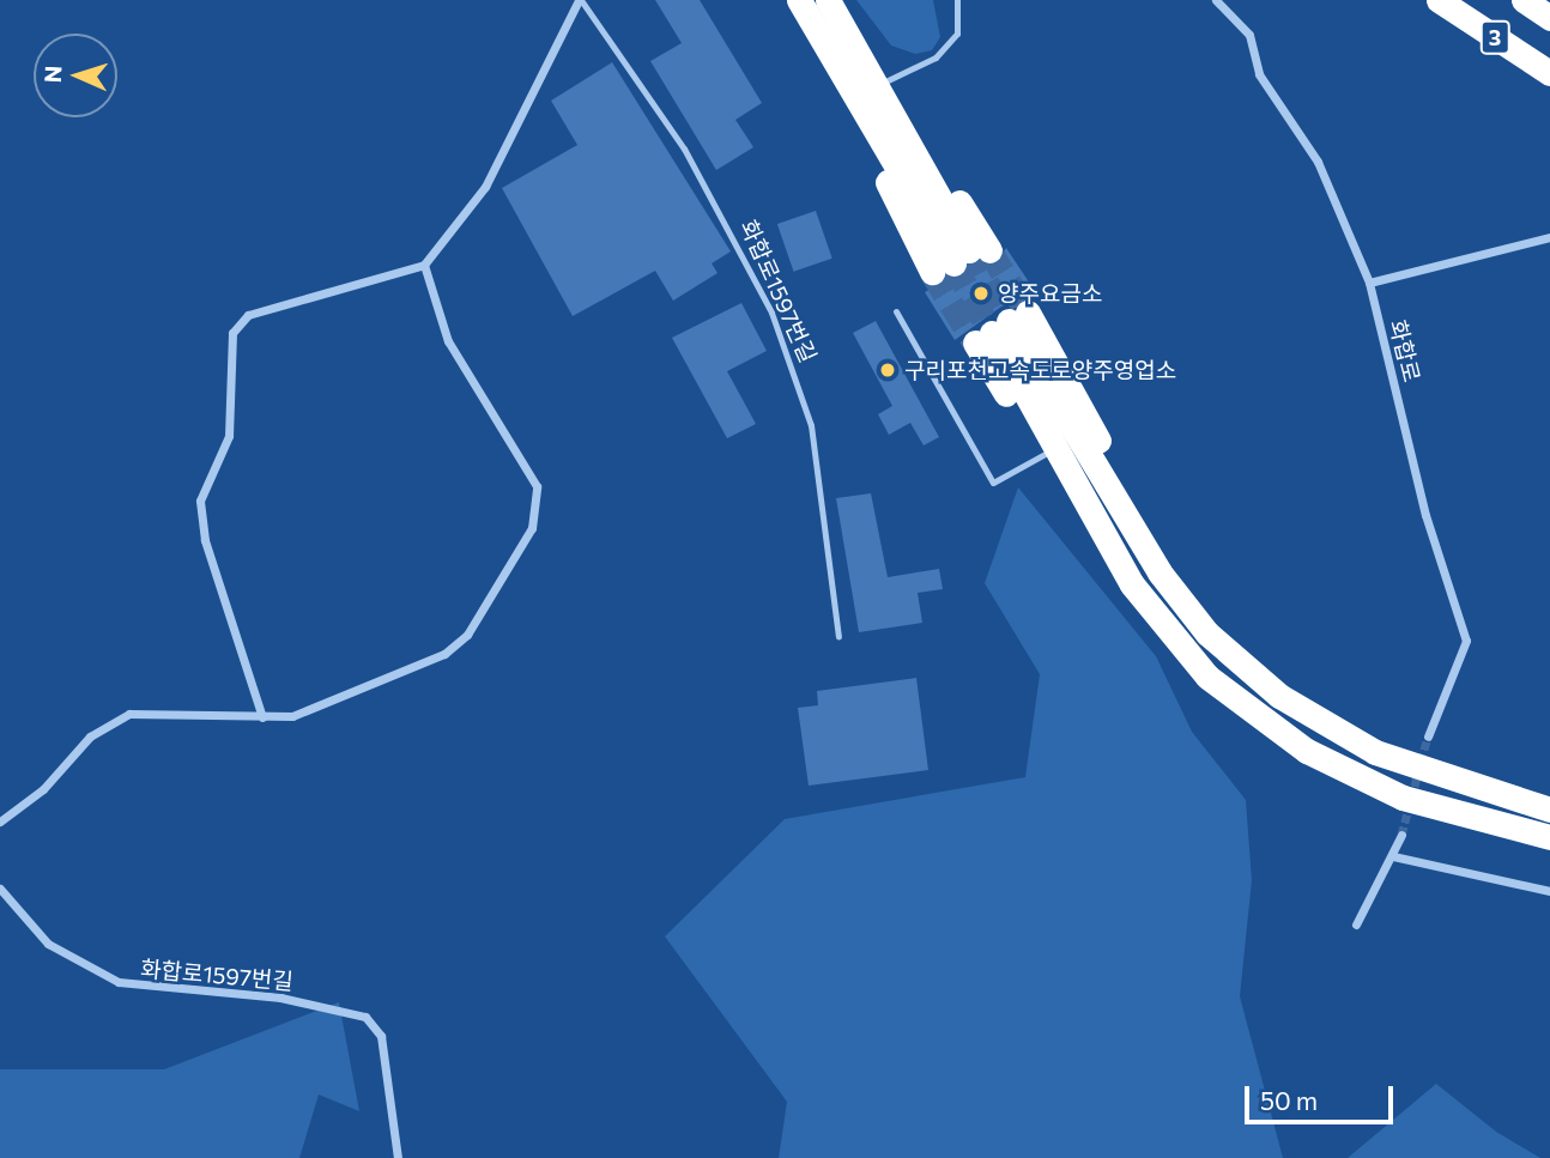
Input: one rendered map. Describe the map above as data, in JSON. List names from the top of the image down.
{
  "streets": {
    "highway": ["3"],
    "street": ["화합로1597번길", "화합로"]
  },
  "places": ["양주요금소", "구리포천고속도로양주영업소"],
  "scale_bar": "50 m",
  "north": "left"
}
